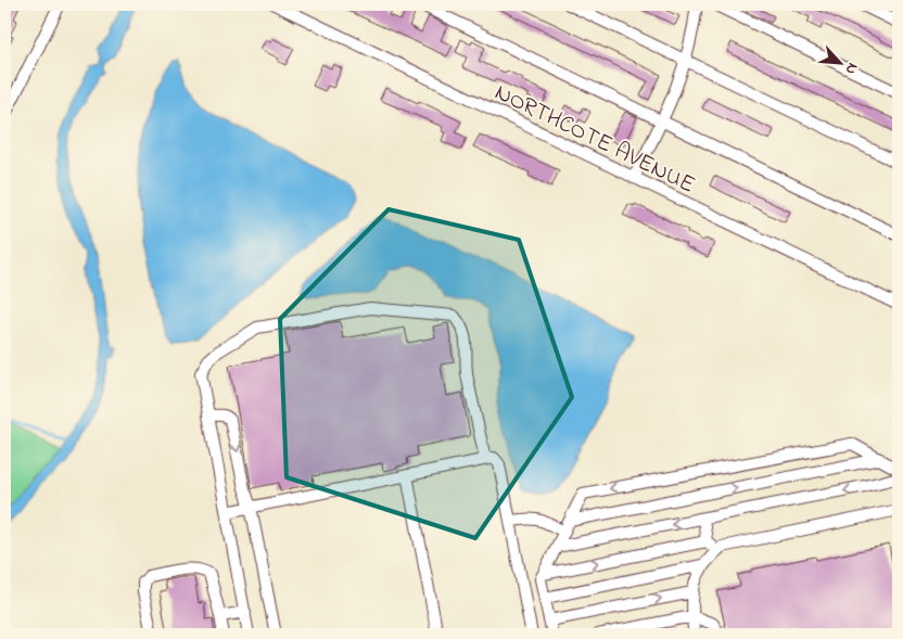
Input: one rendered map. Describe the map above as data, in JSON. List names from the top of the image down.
{
  "streets": {
    "street": ["NORTHCOTE AVENUE"]
  },
  "north": "bottom right"
}
